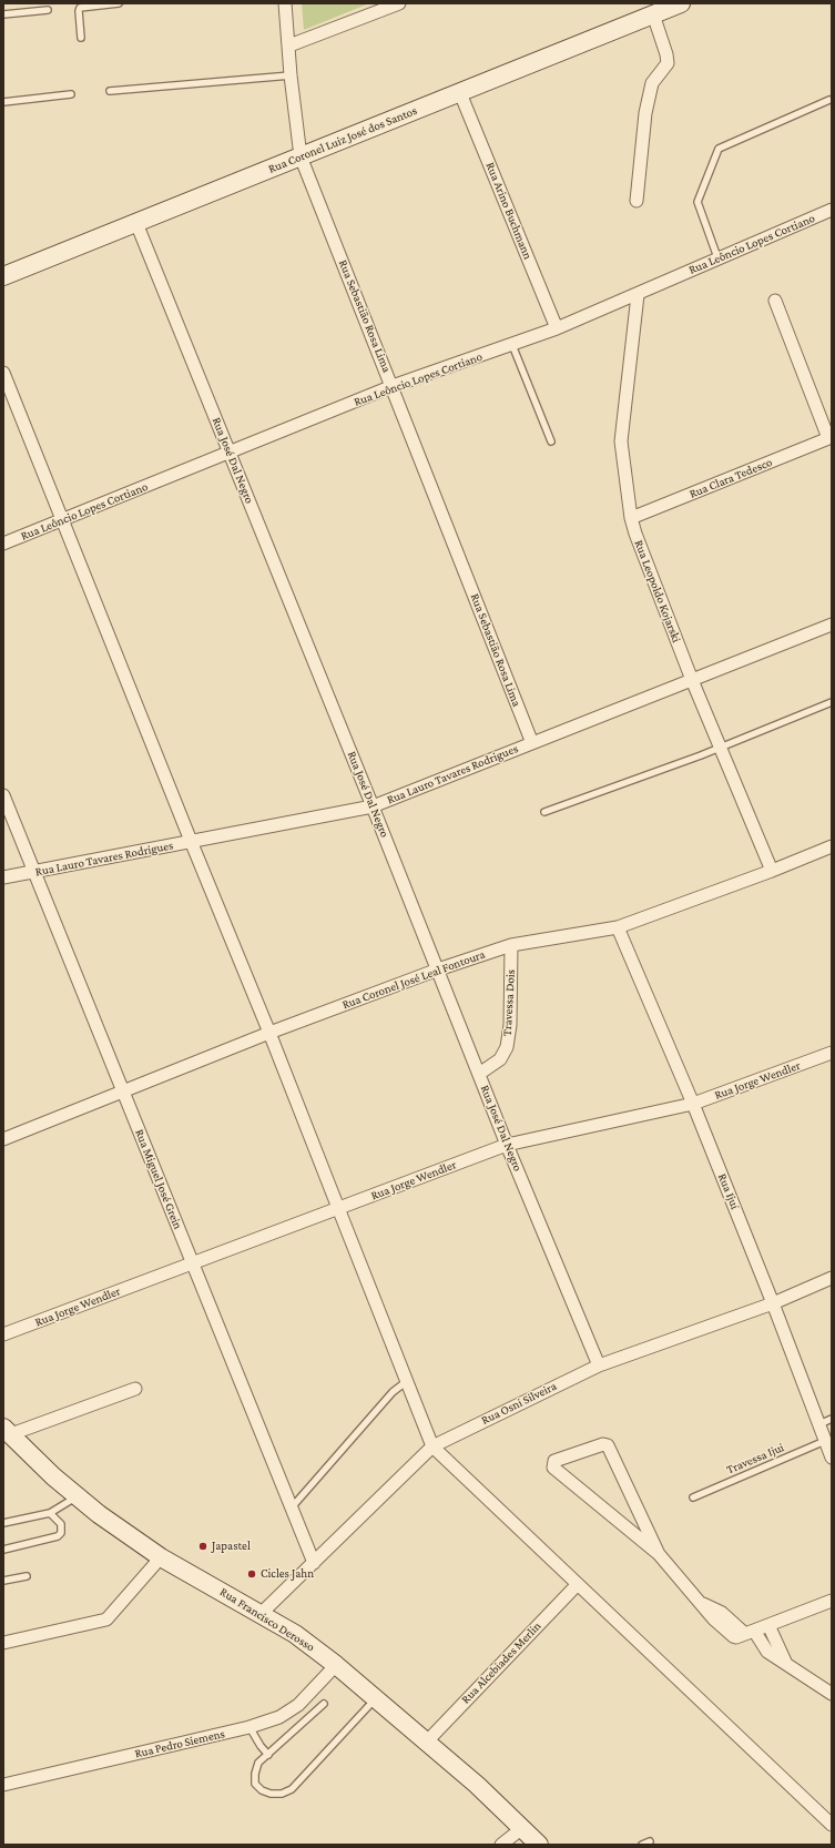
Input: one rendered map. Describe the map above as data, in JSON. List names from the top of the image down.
{
  "streets": {
    "main road": ["Rua Coronel Luiz José dos Santos", "Rua Francisco Derosso"],
    "street": [
      "Rua Arino Buchmann",
      "Rua Leôncio Lopes Cortiano",
      "Rua Sebastião Rosa Lima",
      "Rua José Dal Negro",
      "Rua Clara Tedesco",
      "Rua Leopoldo Kojarski",
      "Rua Lauro Tavares Rodrigues",
      "Rua Coronel José Leal Fontoura",
      "Travessa Dois",
      "Rua Jorge Wendler",
      "Rua Miguel José Grein",
      "Rua Ijuí",
      "Rua Osni Silveira",
      "Rua Alcebiades Merlin",
      "Rua Pedro Siemens"
    ],
    "lane": ["Travessa Ijui"]
  },
  "crossings": [
    ["Rua Coronel Luiz José dos Santos", "Rua Arino Buchmann"],
    ["Rua Coronel Luiz José dos Santos", "Rua Sebastião Rosa Lima"],
    ["Rua Coronel Luiz José dos Santos", "Rua José Dal Negro"],
    ["Rua Arino Buchmann", "Rua Leôncio Lopes Cortiano"],
    ["Rua Leôncio Lopes Cortiano", "Rua Sebastião Rosa Lima"],
    ["Rua Leôncio Lopes Cortiano", "Rua José Dal Negro"],
    ["Rua Leôncio Lopes Cortiano", "Rua Leopoldo Kojarski"],
    ["Rua Sebastião Rosa Lima", "Rua Lauro Tavares Rodrigues"],
    ["Rua José Dal Negro", "Rua Lauro Tavares Rodrigues"],
    ["Rua José Dal Negro", "Rua Coronel José Leal Fontoura"],
    ["Rua José Dal Negro", "Travessa Dois"],
    ["Rua José Dal Negro", "Rua Jorge Wendler"],
    ["Rua José Dal Negro", "Rua Osni Silveira"],
    ["Rua Clara Tedesco", "Rua Leopoldo Kojarski"],
    ["Rua Leopoldo Kojarski", "Rua Lauro Tavares Rodrigues"],
    ["Rua Leopoldo Kojarski", "Rua Coronel José Leal Fontoura"],
    ["Rua Lauro Tavares Rodrigues", "Rua Miguel José Grein"],
    ["Rua Coronel José Leal Fontoura", "Travessa Dois"],
    ["Rua Coronel José Leal Fontoura", "Rua Miguel José Grein"],
    ["Rua Coronel José Leal Fontoura", "Rua Ijuí"],
    ["Rua Jorge Wendler", "Rua Miguel José Grein"],
    ["Rua Jorge Wendler", "Rua Ijuí"],
    ["Rua Miguel José Grein", "Rua Osni Silveira"],
    ["Rua Ijuí", "Rua Osni Silveira"],
    ["Rua Ijuí", "Travessa Ijui"],
    ["Rua Osni Silveira", "Rua Francisco Derosso"],
    ["Rua Francisco Derosso", "Rua Alcebiades Merlin"],
    ["Rua Francisco Derosso", "Rua Pedro Siemens"]
  ],
  "places": ["Japastel", "Cicles Jahn"]
}
